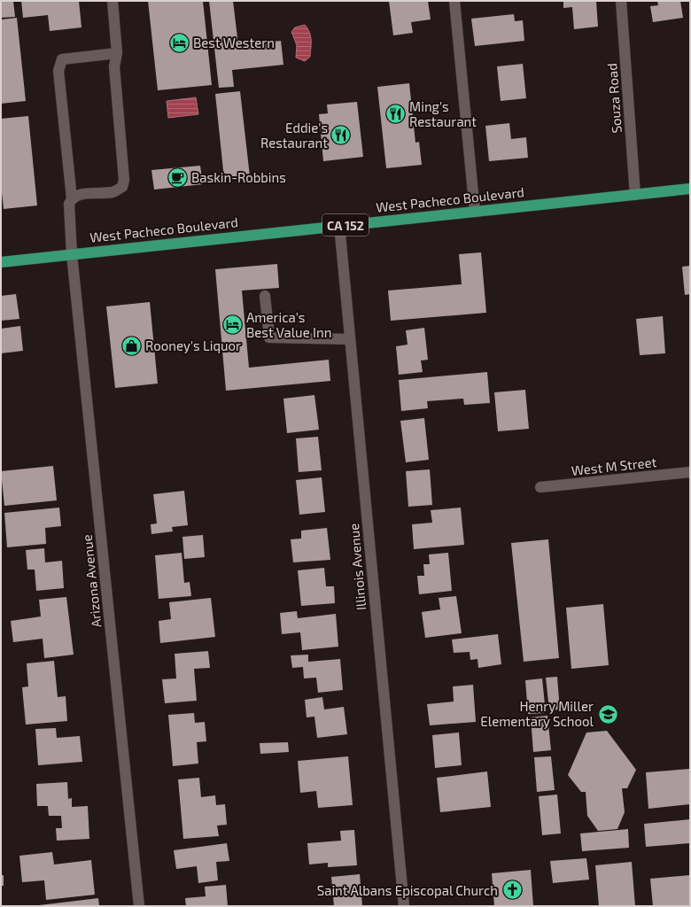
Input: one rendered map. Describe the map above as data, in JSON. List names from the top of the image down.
{
  "streets": {
    "highway": ["West Pacheco Boulevard", "CA 152"],
    "street": [
      "Souza Road",
      "West M Street",
      "Illinois Avenue",
      "Arizona Avenue"
    ]
  },
  "crossings": [
    ["Souza Road", "West Pacheco Boulevard"],
    ["West Pacheco Boulevard", "Illinois Avenue"],
    ["West Pacheco Boulevard", "Arizona Avenue"]
  ],
  "places": {
    "hotel": ["Best Western", "America's Best Value Inn"],
    "restaurant": ["Ming's Restaurant", "Eddie's Restaurant"],
    "cafe": ["Baskin-Robbins"],
    "shop": ["Rooney's Liquor"],
    "school or university": ["Henry Miller Elementary School"],
    "church": ["Saint Albans Episcopal Church"]
  }
}
